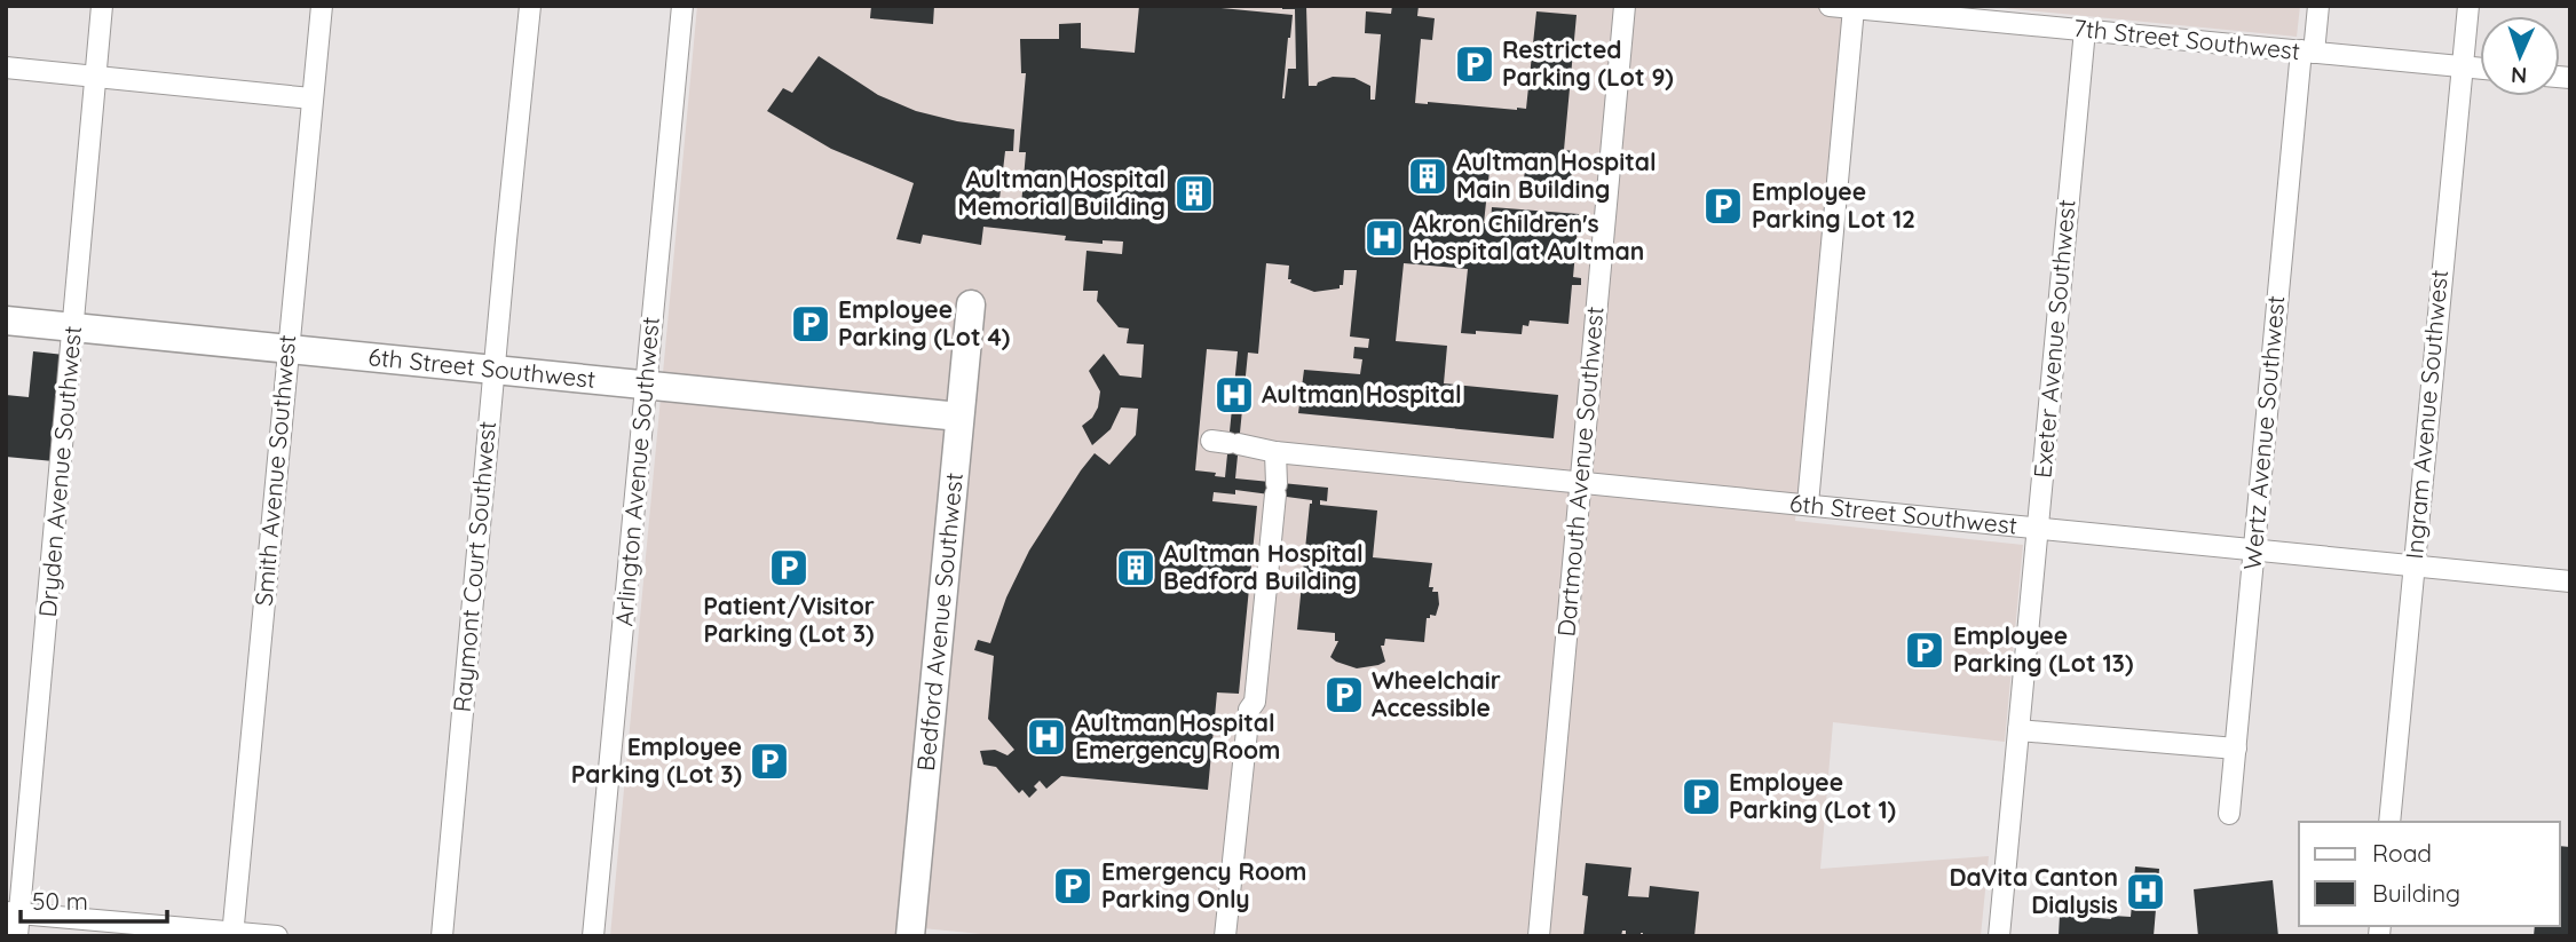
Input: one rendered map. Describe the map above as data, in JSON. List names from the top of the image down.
{
  "streets": {
    "street": [
      "7th Street Southwest",
      "Exeter Avenue Southwest",
      "6th Street Southwest",
      "Ingram Avenue Southwest",
      "Wertz Avenue Southwest",
      "Smith Avenue Southwest",
      "Dryden Avenue Southwest",
      "Arlington Avenue Southwest",
      "Dartmouth Avenue Southwest",
      "Raymont Court Southwest",
      "Bedford Avenue Southwest"
    ]
  },
  "crossings": [
    ["7th Street Southwest", "Exeter Avenue Southwest"],
    ["7th Street Southwest", "Ingram Avenue Southwest"],
    ["7th Street Southwest", "Wertz Avenue Southwest"],
    ["Exeter Avenue Southwest", "6th Street Southwest"],
    ["6th Street Southwest", "Ingram Avenue Southwest"],
    ["6th Street Southwest", "Wertz Avenue Southwest"],
    ["6th Street Southwest", "Smith Avenue Southwest"],
    ["6th Street Southwest", "Dryden Avenue Southwest"],
    ["6th Street Southwest", "Arlington Avenue Southwest"],
    ["6th Street Southwest", "Dartmouth Avenue Southwest"],
    ["6th Street Southwest", "Raymont Court Southwest"],
    ["6th Street Southwest", "Bedford Avenue Southwest"]
  ],
  "places": {
    "parking": [
      "Restricted Parking (Lot 9)",
      "Employee Parking Lot 12",
      "Employee Parking (Lot 4)",
      "Patient/Visitor Parking (Lot 3)",
      "Employee Parking (Lot 13)",
      "Wheelchair Accessible",
      "Employee Parking (Lot 3)",
      "Employee Parking (Lot 1)",
      "Emergency Room Parking Only"
    ],
    "building": ["Aultman Hospital Main Building", "Aultman Hospital Memorial Building", "Aultman Hospital Bedford Building"],
    "hospital": [
      "Akron Children's Hospital at Aultman",
      "Aultman Hospital",
      "Aultman Hospital Emergency Room",
      "DaVita Canton Dialysis"
    ]
  },
  "legend": ["Road", "Building"],
  "scale_bar": "50 m",
  "north": "bottom"
}
